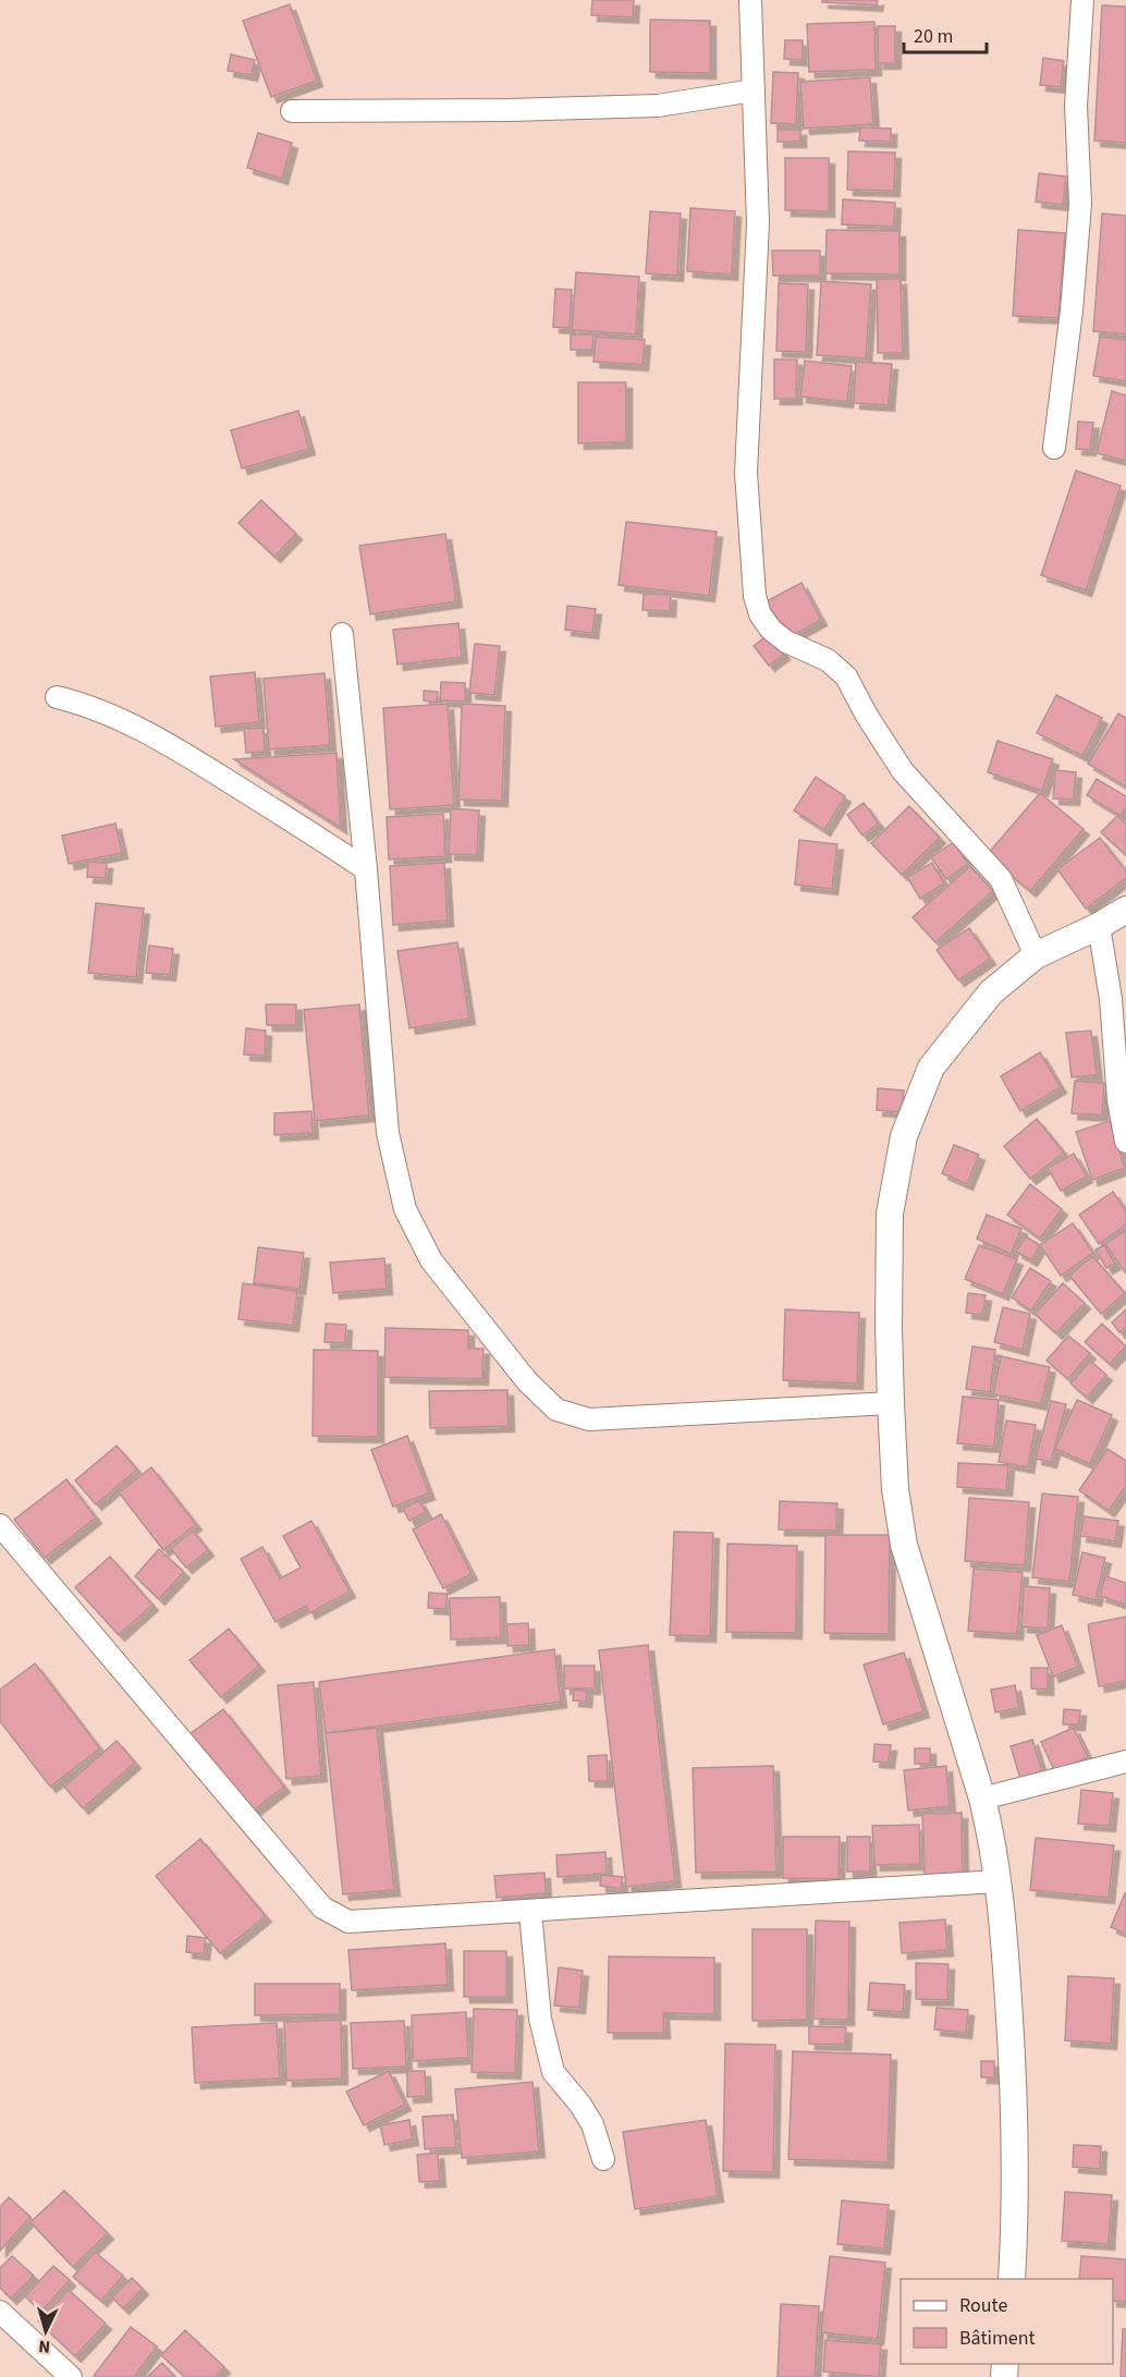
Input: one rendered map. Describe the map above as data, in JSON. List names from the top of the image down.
{
  "legend": ["Route", "Bâtiment"],
  "scale_bar": "20 m",
  "north": "bottom"
}
